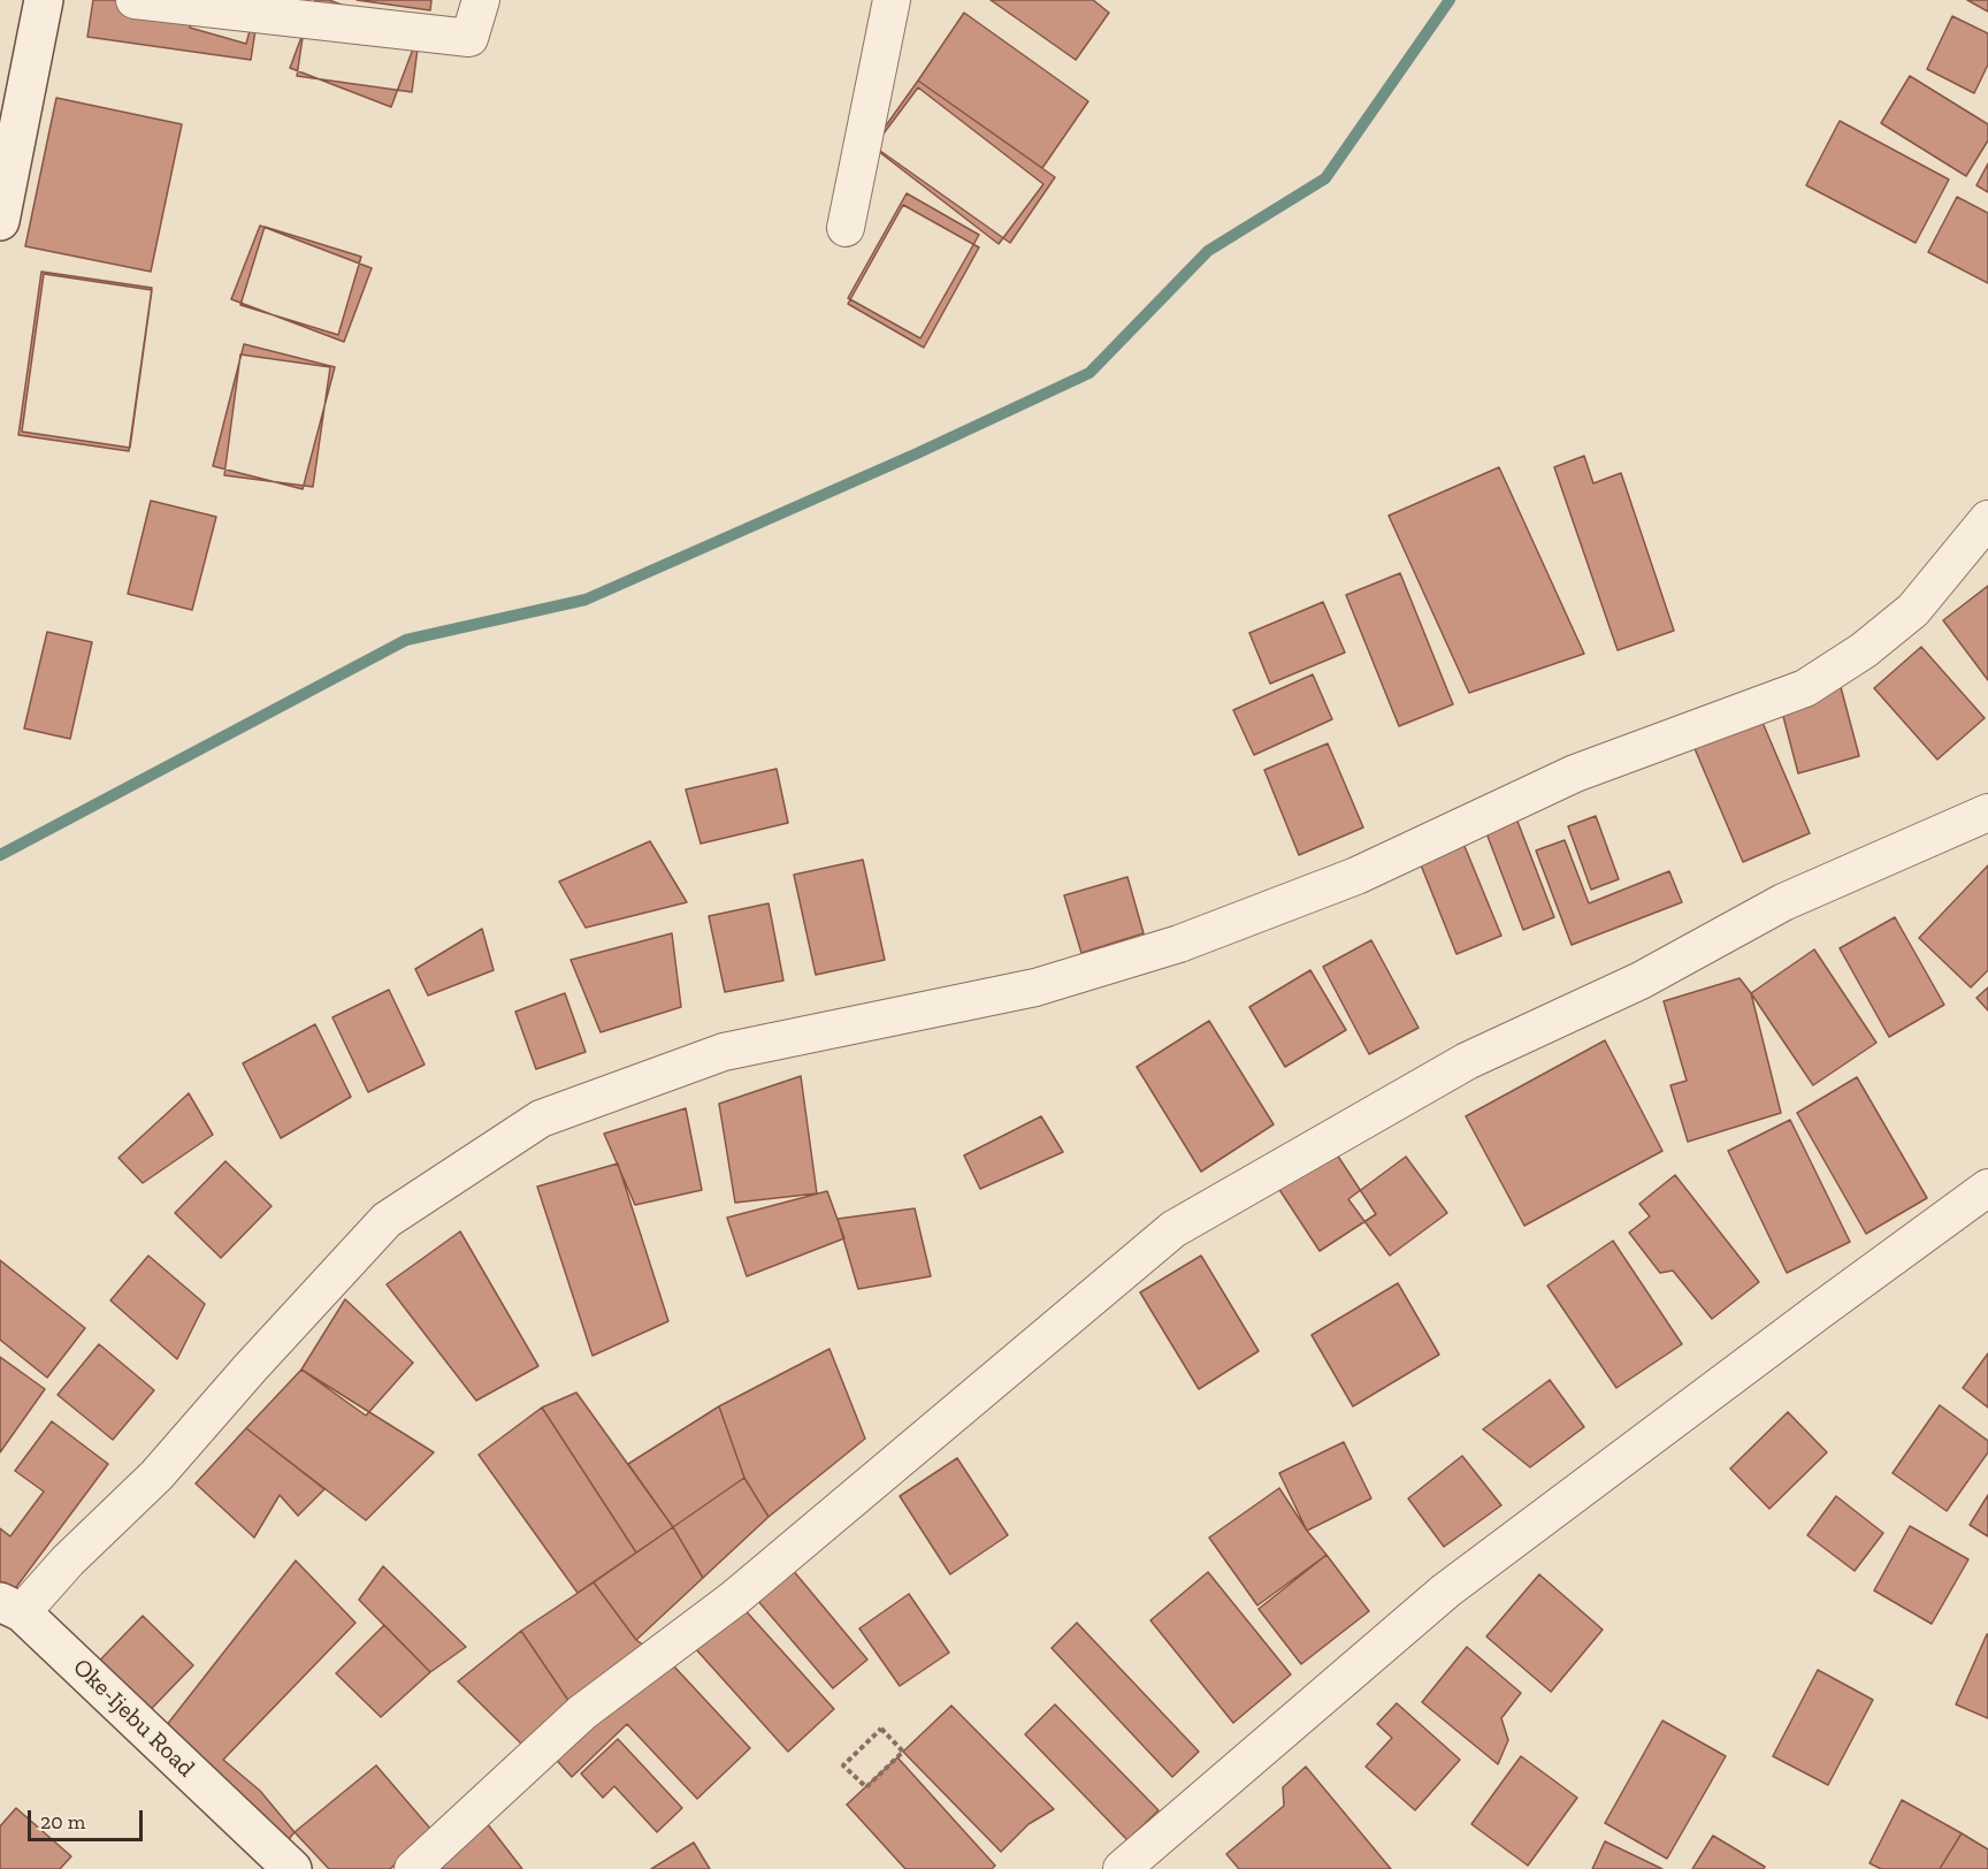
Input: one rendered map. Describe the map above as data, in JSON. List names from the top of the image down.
{
  "streets": {
    "main road": ["Oke-Ijebu Road"]
  },
  "scale_bar": "20 m"
}
